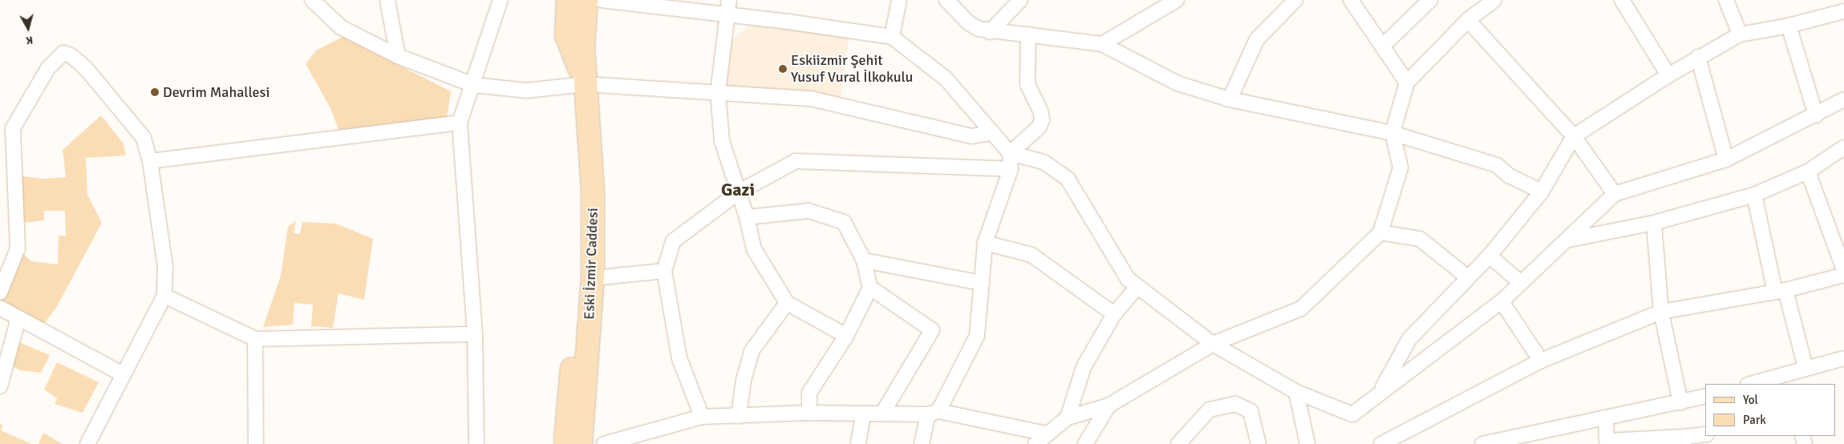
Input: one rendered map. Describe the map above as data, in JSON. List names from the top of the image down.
{
  "streets": {
    "main road": ["Eski İzmir Caddesi"]
  },
  "districts": ["Gazi"],
  "places": ["Eskiizmir Şehit Yusuf Vural İlkokulu", "Devrim Mahallesi"],
  "legend": ["Yol", "Park"],
  "north": "bottom"
}
